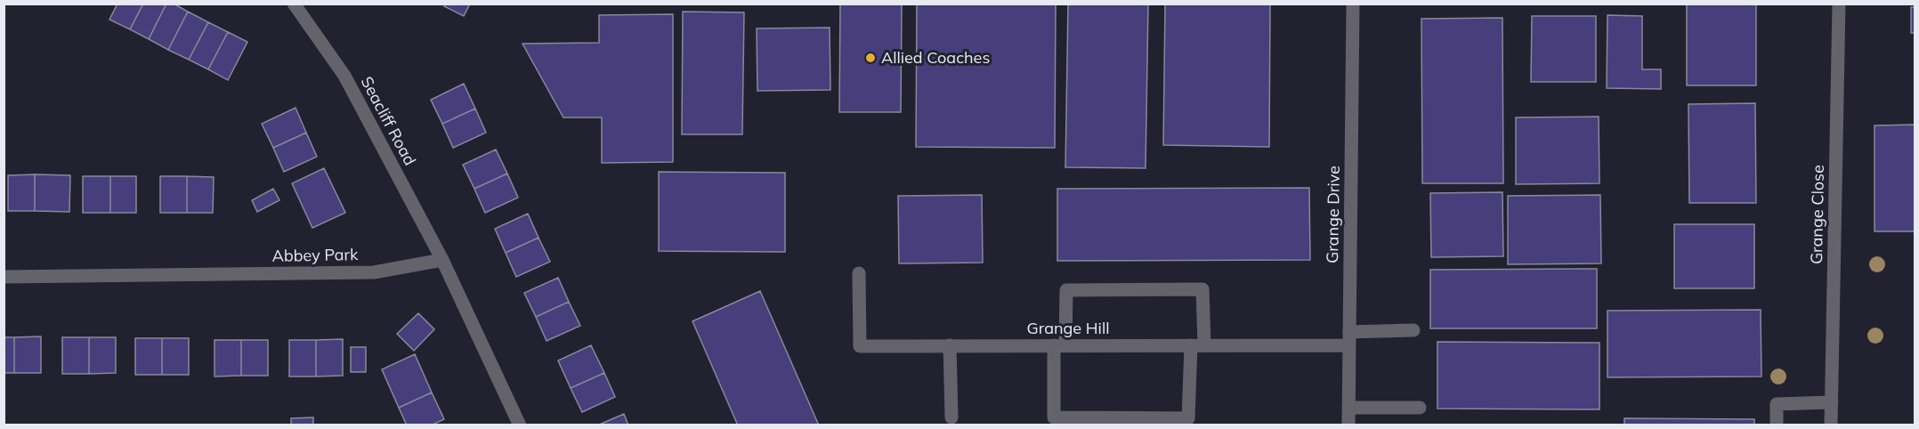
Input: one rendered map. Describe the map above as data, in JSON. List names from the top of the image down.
{
  "streets": {
    "street": [
      "Seacliff Road",
      "Grange Drive",
      "Grange Close",
      "Abbey Park",
      "Grange Hill"
    ]
  },
  "crossings": [
    ["Seacliff Road", "Abbey Park"],
    ["Grange Drive", "Grange Hill"]
  ],
  "places": ["Allied Coaches"]
}
